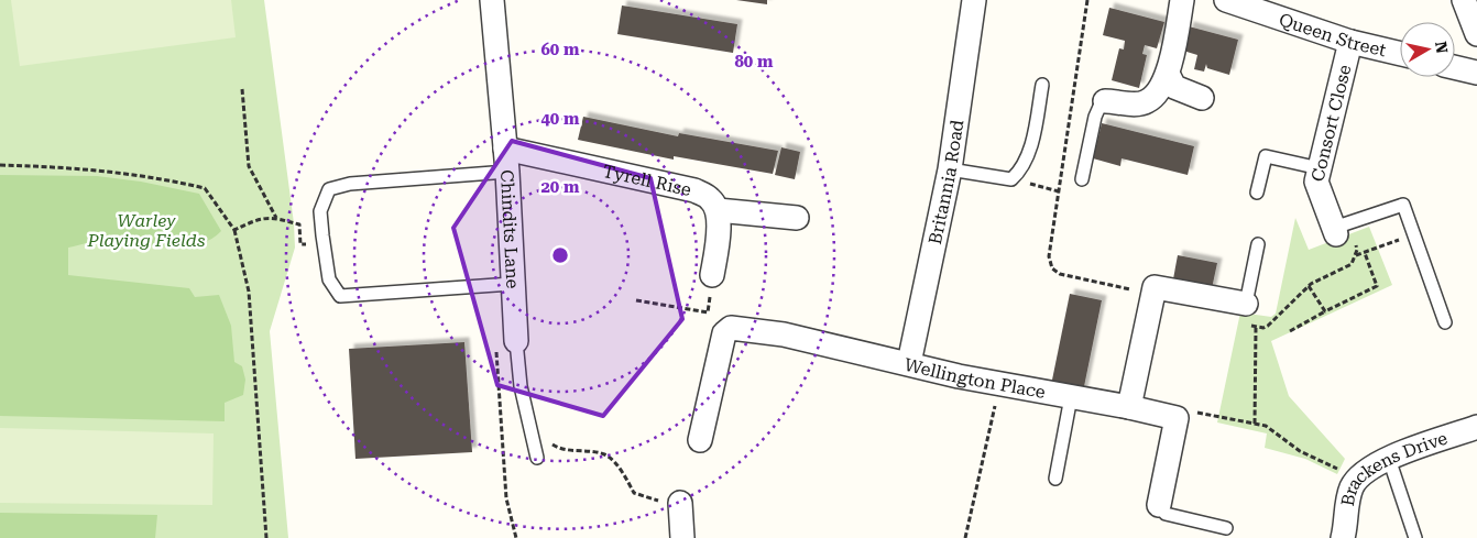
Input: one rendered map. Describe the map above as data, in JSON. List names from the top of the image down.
{
  "streets": {
    "street": [
      "Queen Street",
      "Consort Close",
      "Tyrell Rise",
      "Britannia Road",
      "Chindits Lane",
      "Wellington Place",
      "Brackens Drive"
    ]
  },
  "crossings": [
    ["Queen Street", "Consort Close"],
    ["Tyrell Rise", "Chindits Lane"],
    ["Britannia Road", "Wellington Place"]
  ],
  "parks": ["Warley Playing Fields"],
  "north": "right",
  "rings": [
    "60 m",
    "80 m",
    "40 m",
    "20 m"
  ]
}
